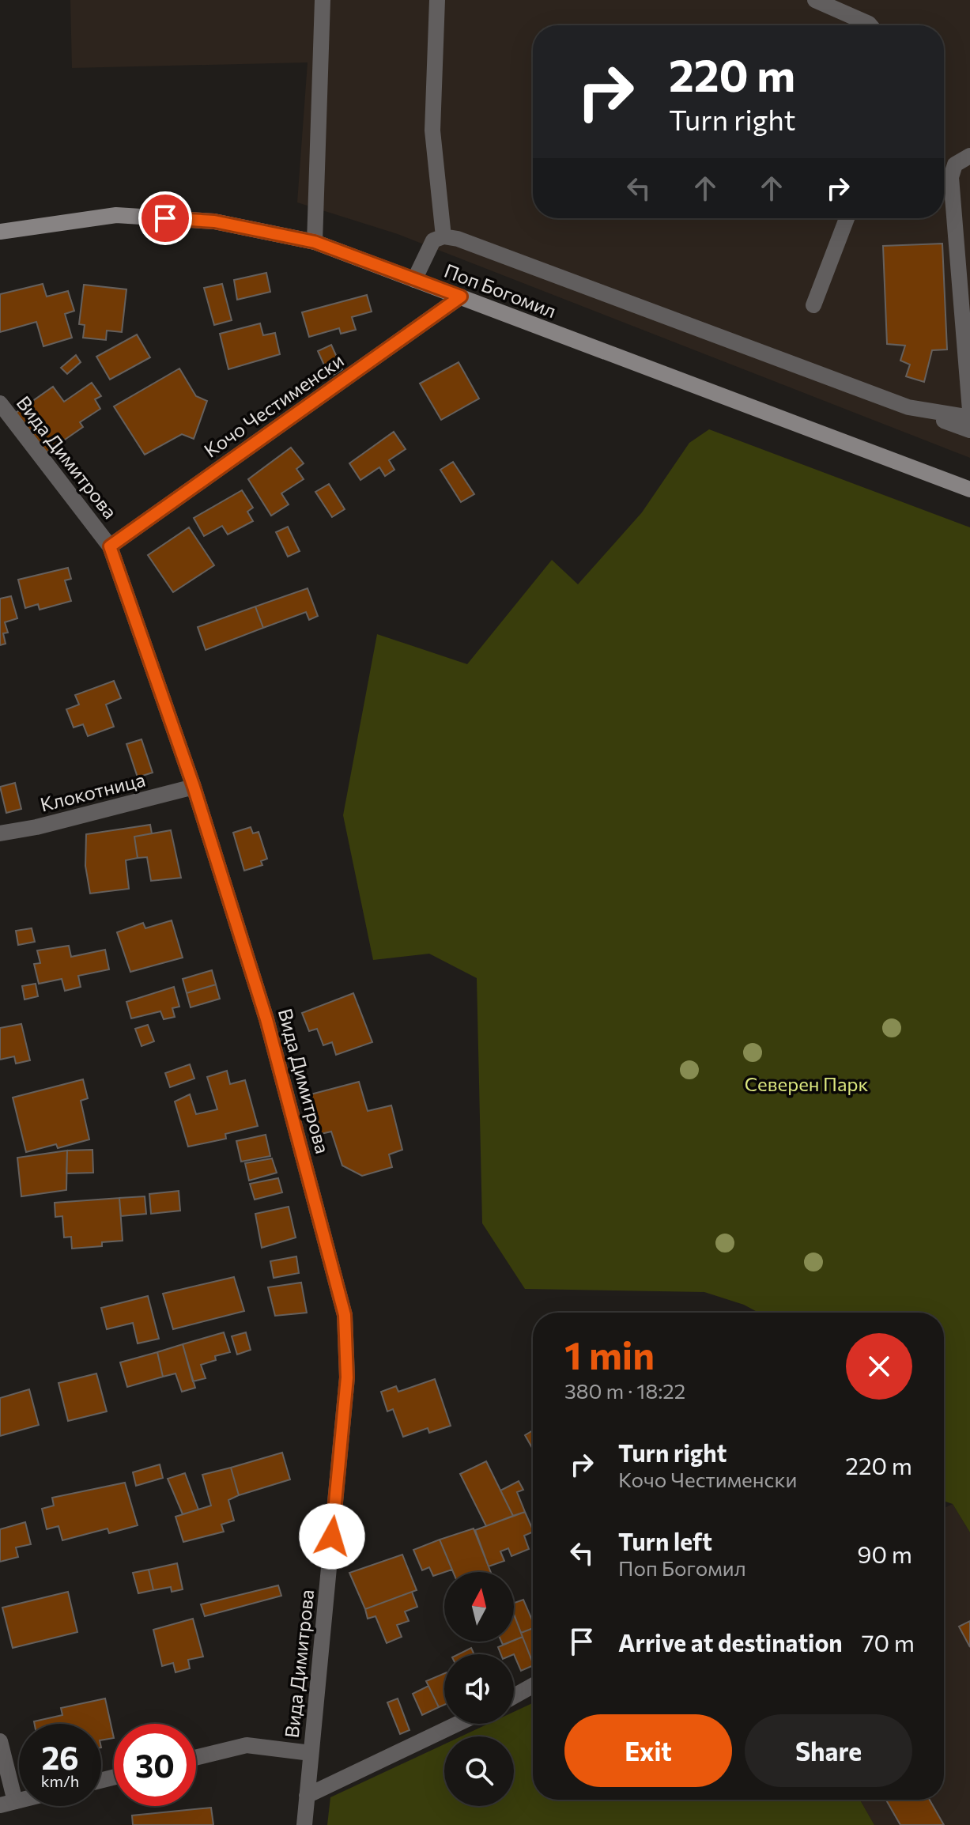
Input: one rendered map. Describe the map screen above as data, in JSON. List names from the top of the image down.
{
  "streets": {
    "street": [
      "Поп Богомил",
      "Кочо Честименски",
      "Вида Димитрова",
      "Клокотница"
    ]
  },
  "crossings": [
    ["Поп Богомил", "Кочо Честименски"],
    ["Кочо Честименски", "Вида Димитрова"],
    ["Вида Димитрова", "Клокотница"]
  ],
  "parks": ["Северен Парк"],
  "north": "top",
  "page": {
    "turn": ["220 m", "Turn right"],
    "heading": ["1 min", "380 m · 18:22"],
    "list": [
      {
        "name": "Turn right",
        "note": "Кочо Честименски",
        "value": "220 m"
      },
      {
        "name": "Turn left",
        "note": "Поп Богомил",
        "value": "90 m"
      },
      {
        "name": "Arrive at destination",
        "value": "70 m"
      }
    ],
    "buttons": ["Exit", "Share"],
    "speed": "26 km/h",
    "limit": "30"
  }
}
